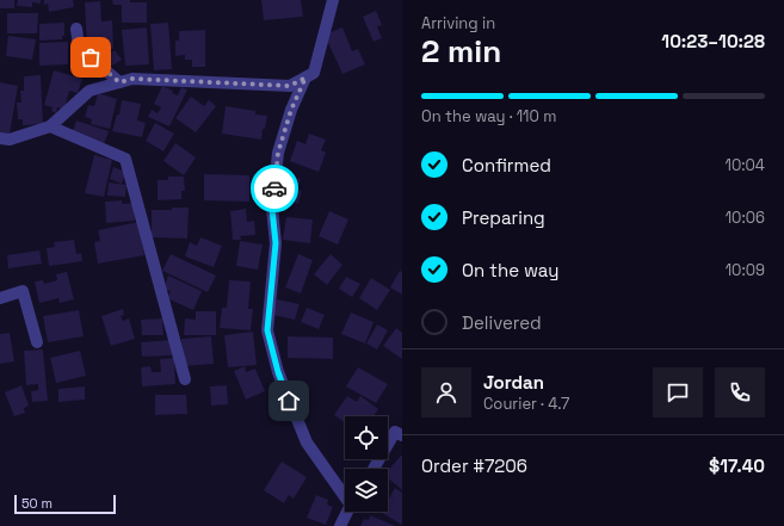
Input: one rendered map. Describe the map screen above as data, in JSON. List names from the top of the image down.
{
  "scale_bar": "50 m",
  "page": {
    "heading": ["2 min", "Arriving in", "10:23–10:28"],
    "panel": [
      "Jordan",
      "Courier · 4.7",
      "Order #7206",
      "$17.40"
    ],
    "bar": "On the way · 110 m",
    "list": [
      ["Confirmed", "10:04"],
      ["Preparing", "10:06"],
      ["On the way", "10:09"],
      "Delivered"
    ],
    "scale": "50 m"
  }
}
